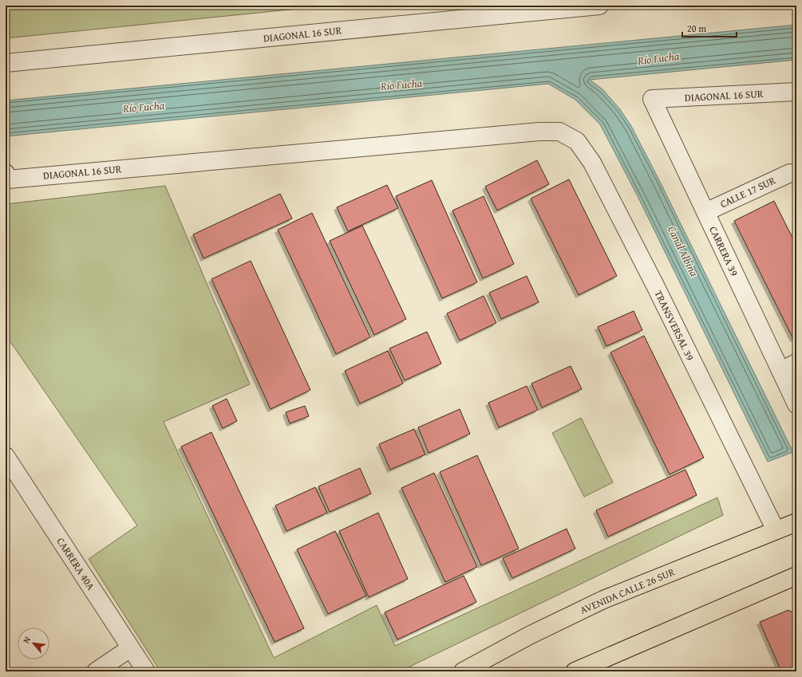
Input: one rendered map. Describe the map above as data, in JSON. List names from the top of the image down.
{
  "streets": {
    "main road": ["AVENIDA CALLE 26 SUR"],
    "street": [
      "DIAGONAL 16 SUR",
      "CALLE 17 SUR",
      "CARRERA 39",
      "TRANSVERSAL 39",
      "CARRERA 40A"
    ]
  },
  "crossings": [
    ["DIAGONAL 16 SUR", "CARRERA 39"],
    ["DIAGONAL 16 SUR", "TRANSVERSAL 39"],
    ["CALLE 17 SUR", "CARRERA 39"],
    ["TRANSVERSAL 39", "AVENIDA CALLE 26 SUR"]
  ],
  "water": ["Río Fucha", "Canal Albina"],
  "scale_bar": "20 m",
  "north": "top left"
}
